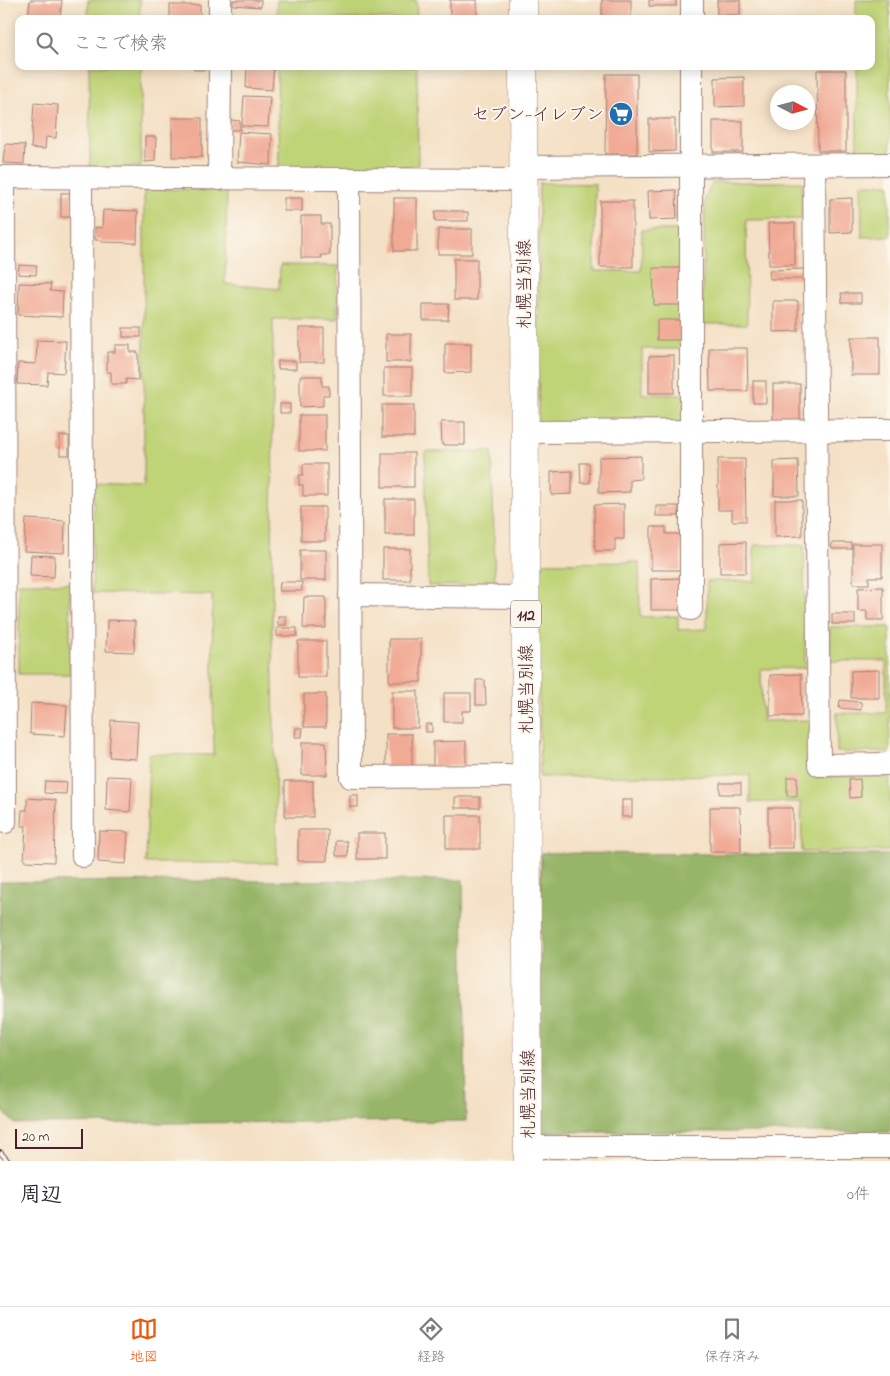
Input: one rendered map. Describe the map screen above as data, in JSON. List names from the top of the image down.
{
  "streets": {
    "main road": ["札幌当別線", "112"]
  },
  "places": {
    "supermarket": ["セブン-イレブン"]
  },
  "scale_bar": "20 m",
  "north": "right",
  "page": {
    "search": "ここで検索",
    "scale": "20 m",
    "heading": ["周辺", "0件"],
    "nav": ["地図", "経路", "保存済み"]
  }
}
